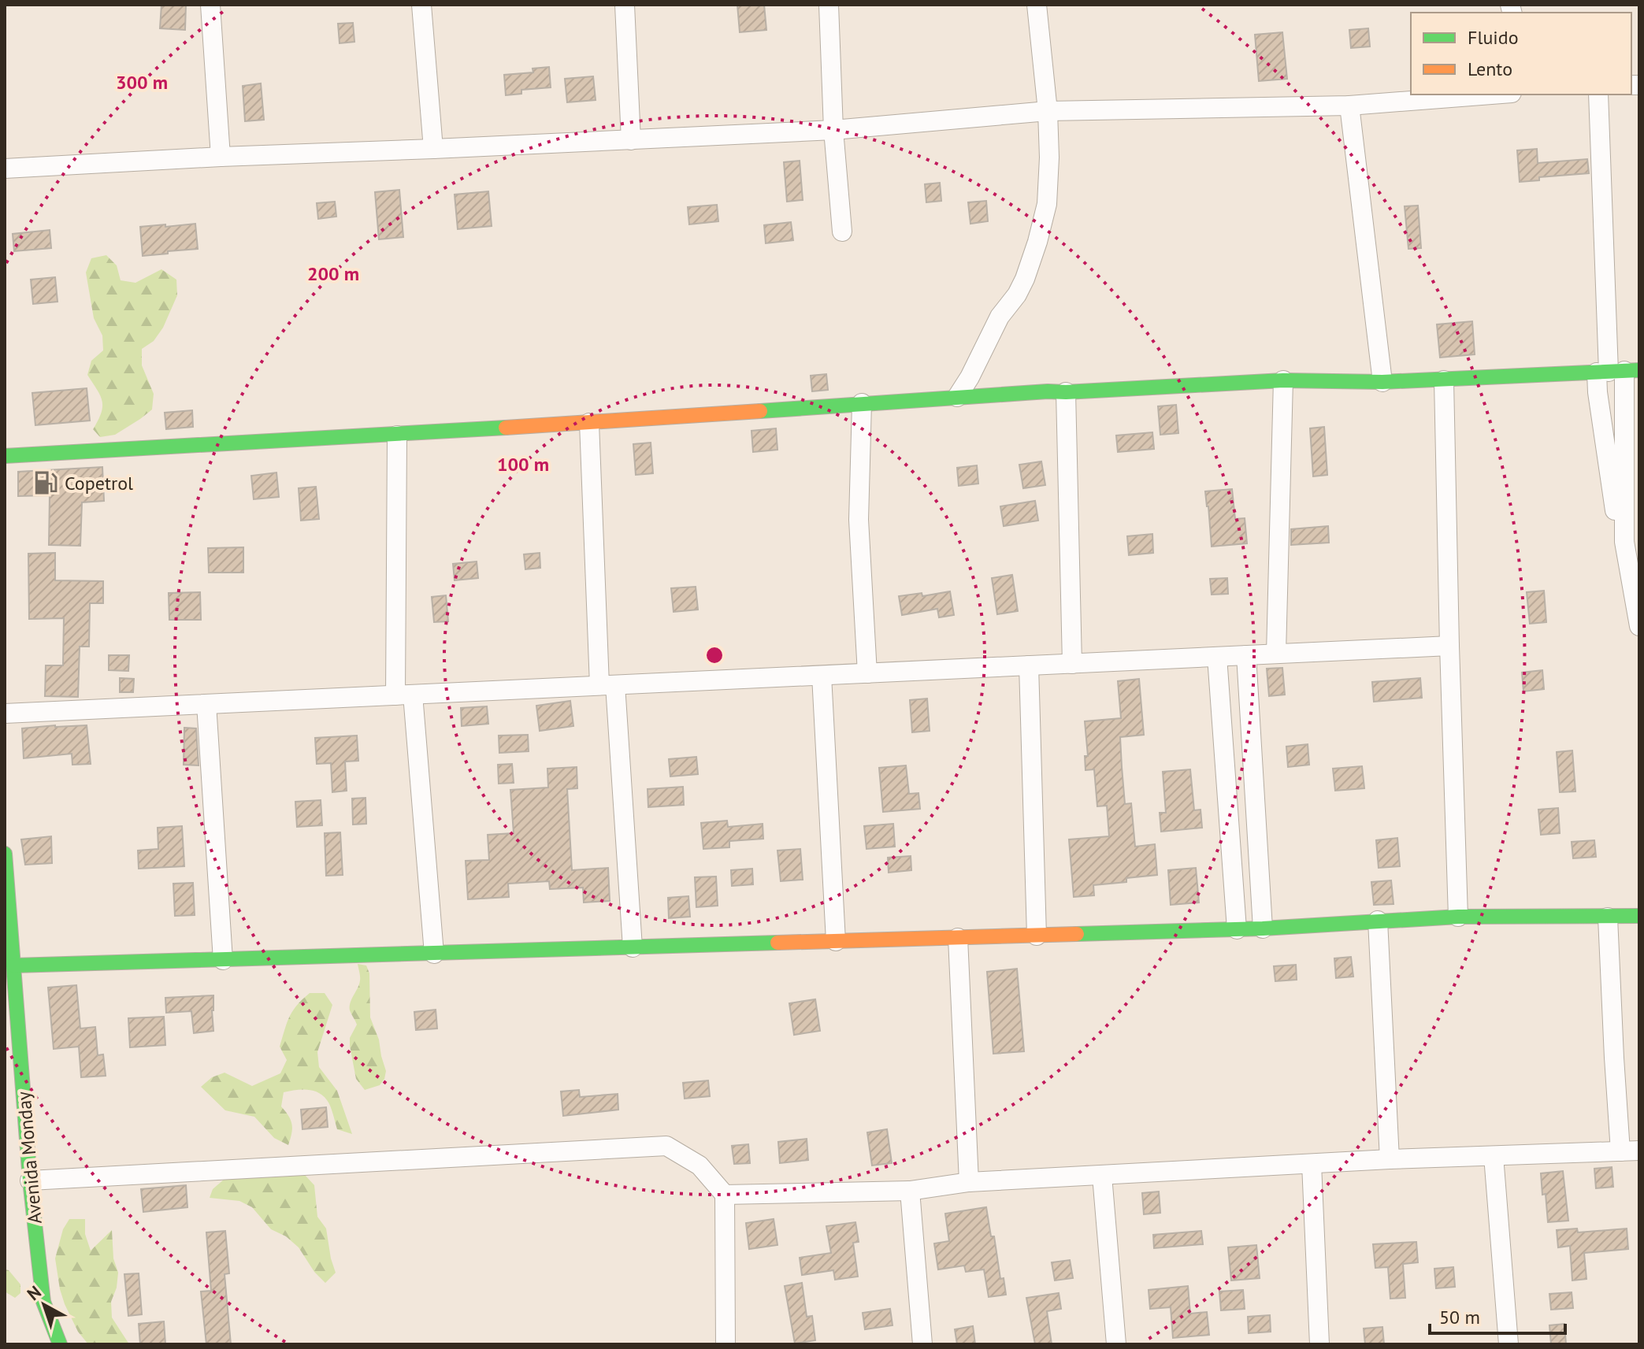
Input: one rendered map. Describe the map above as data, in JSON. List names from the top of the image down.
{
  "streets": {
    "main road": ["Avenida Monday"]
  },
  "places": {
    "fuel station": ["Copetrol"]
  },
  "legend": ["Fluido", "Lento"],
  "scale_bar": "50 m",
  "north": "top left",
  "rings": ["300 m", "200 m", "100 m"]
}
